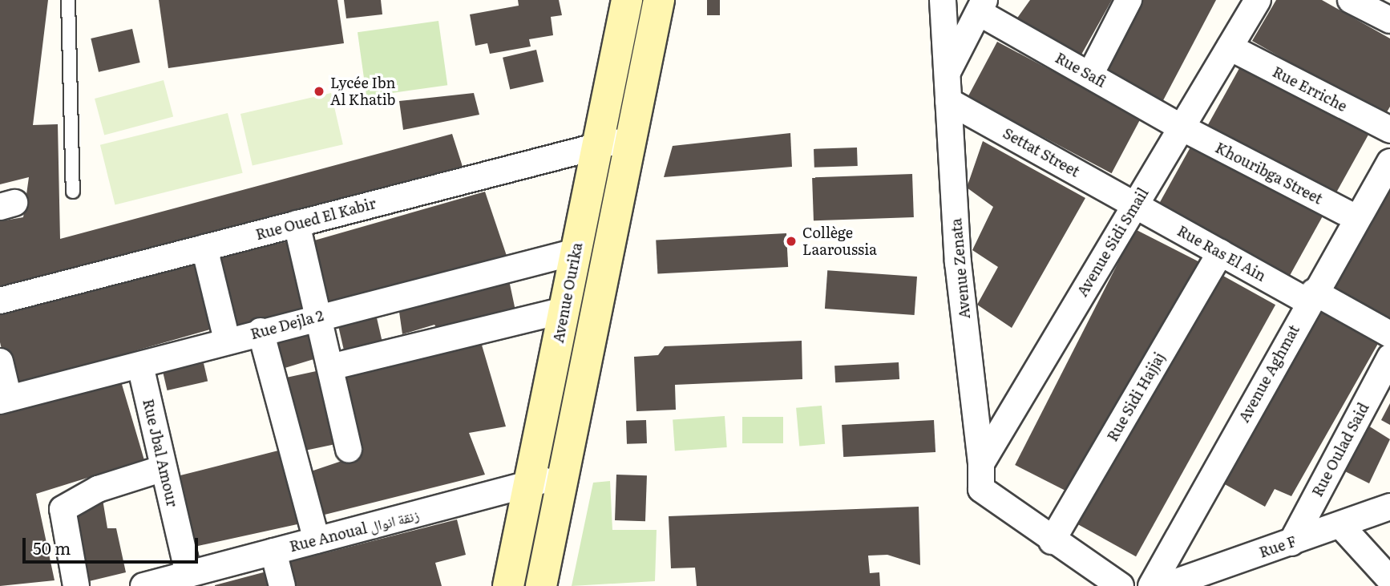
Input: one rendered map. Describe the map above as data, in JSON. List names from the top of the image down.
{
  "streets": {
    "street": [
      "Rue Safi",
      "Rue Erriche",
      "Settat Street",
      "Khouribga Street",
      "Rue Oued El Kabir",
      "Avenue Sidi Smail",
      "Rue Ras El Ain",
      "Avenue Zenata",
      "Avenue Ourika",
      "Rue Dejla 2",
      "Avenue Aghmat",
      "Rue Sidi Hajjaj",
      "Rue Oulad Said",
      "Rue Jbal Amour",
      "Rue Anoual زنقة انوال",
      "Rue F"
    ]
  },
  "crossings": [
    ["Rue Safi", "Khouribga Street"],
    ["Rue Safi", "Avenue Sidi Smail"],
    ["Rue Erriche", "Avenue Sidi Smail"],
    ["Settat Street", "Avenue Sidi Smail"],
    ["Settat Street", "Rue Ras El Ain"],
    ["Settat Street", "Avenue Zenata"],
    ["Khouribga Street", "Avenue Sidi Smail"],
    ["Khouribga Street", "Avenue Aghmat"],
    ["Rue Oued El Kabir", "Avenue Ourika"],
    ["Avenue Sidi Smail", "Rue Ras El Ain"],
    ["Avenue Sidi Smail", "Avenue Zenata"],
    ["Rue Ras El Ain", "Avenue Aghmat"],
    ["Rue Ras El Ain", "Rue Sidi Hajjaj"],
    ["Avenue Ourika", "Rue Dejla 2"],
    ["Avenue Ourika", "Rue Anoual زنقة انوال"],
    ["Rue Dejla 2", "Rue Jbal Amour"],
    ["Rue Oulad Said", "Rue F"],
    ["Rue Jbal Amour", "Rue Anoual زنقة انوال"]
  ],
  "places": ["Lycée Ibn Al Khatib", "Collège Laaroussia"],
  "scale_bar": "50 m"
}
